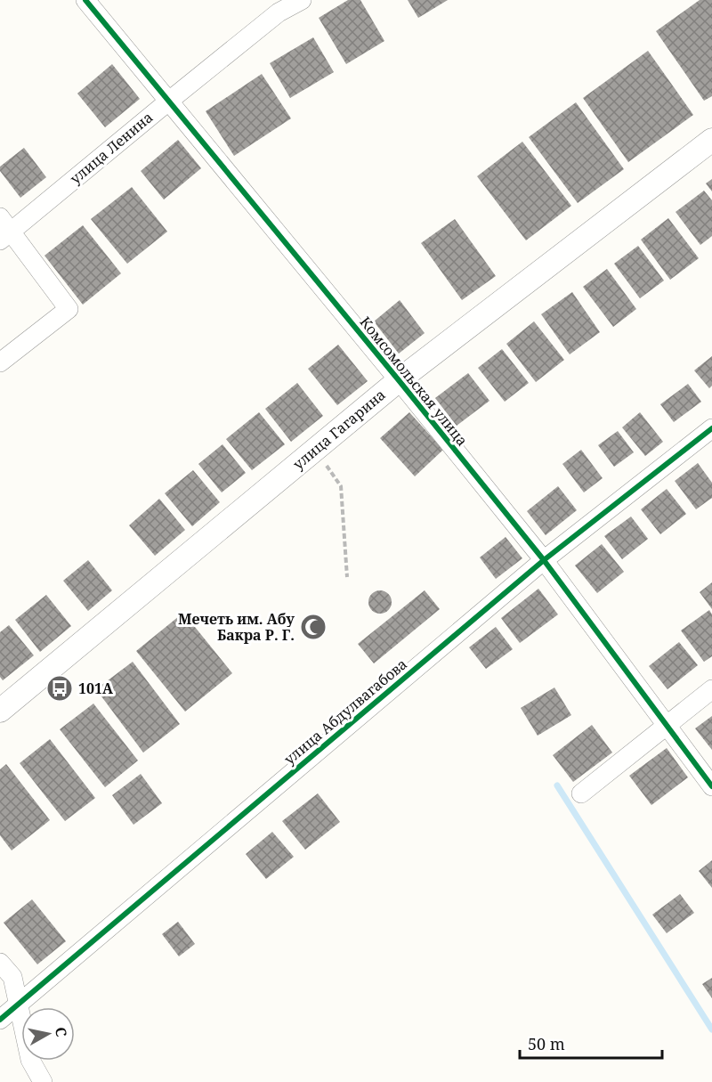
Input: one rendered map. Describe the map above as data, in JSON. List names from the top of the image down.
{
  "streets": {
    "street": [
      "улица Ленина",
      "Комсомольская улица",
      "улица Гагарина",
      "улица Абдулвагабова"
    ]
  },
  "crossings": [
    ["улица Ленина", "Комсомольская улица"],
    ["Комсомольская улица", "улица Гагарина"],
    ["Комсомольская улица", "улица Абдулвагабова"]
  ],
  "places": {
    "mosque": ["Мечеть им. Абу Бакра Р. Г."],
    "bus stop": ["101А"]
  },
  "scale_bar": "50 m",
  "north": "right"
}
